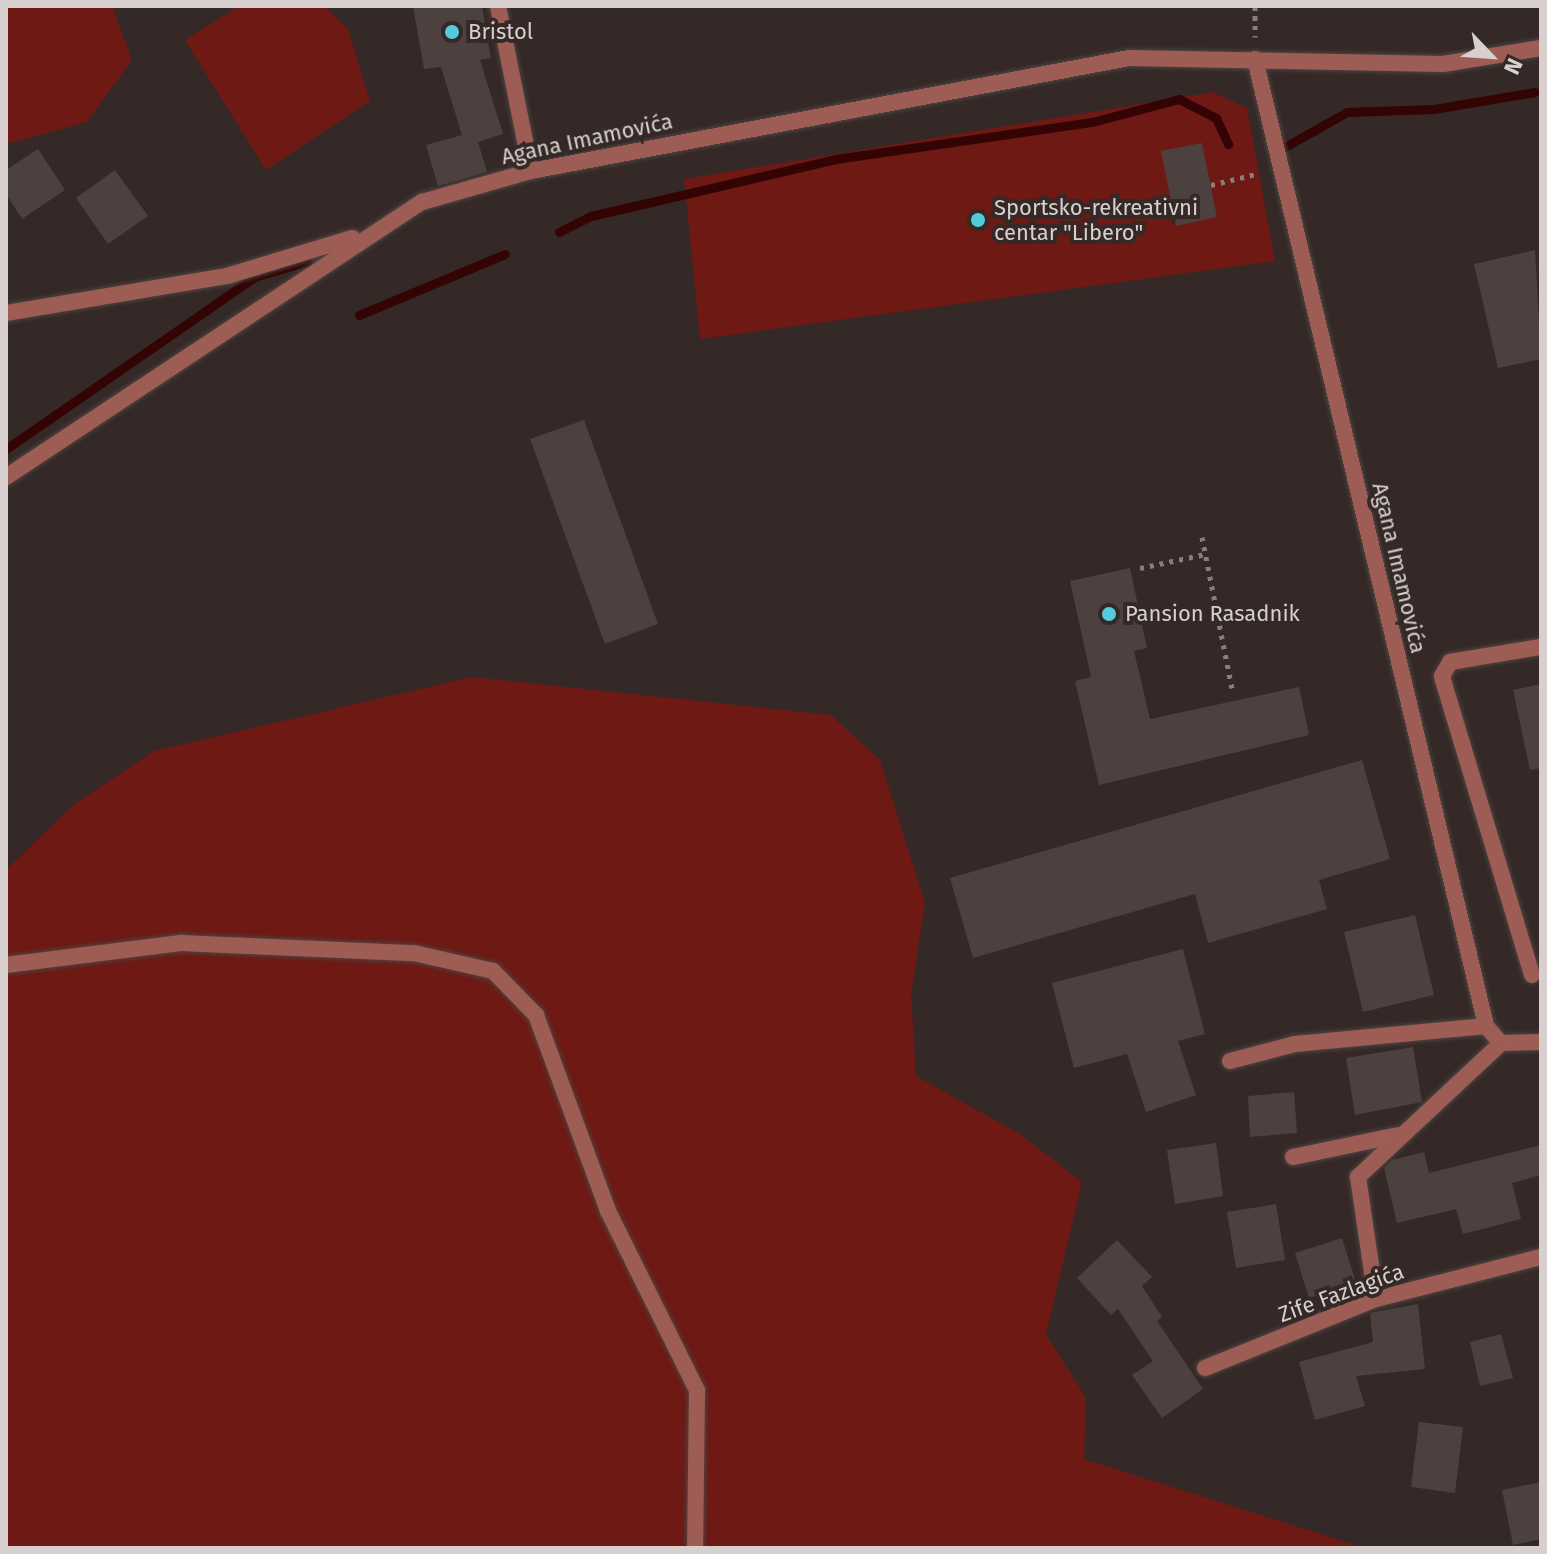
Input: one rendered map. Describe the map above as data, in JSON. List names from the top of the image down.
{
  "streets": {
    "street": ["Agana Imamovića", "Zife Fazlagića"]
  },
  "places": ["Bristol", "Sportsko-rekreativni centar \"Libero\"", "Pansion Rasadnik"],
  "north": "bottom right"
}
